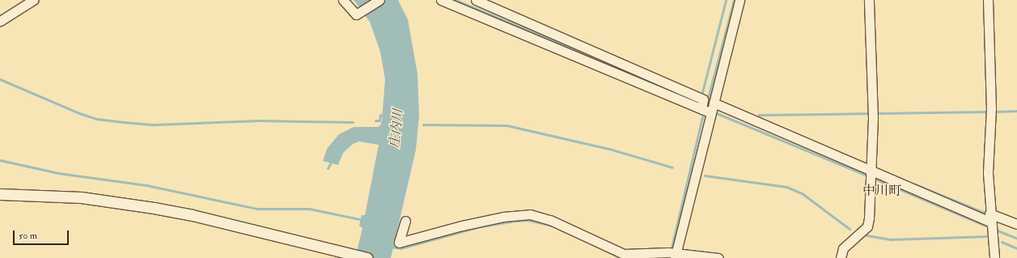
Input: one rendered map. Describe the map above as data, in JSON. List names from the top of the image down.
{
  "districts": ["中川町"],
  "water": ["庄内川"],
  "scale_bar": "50 m"
}
